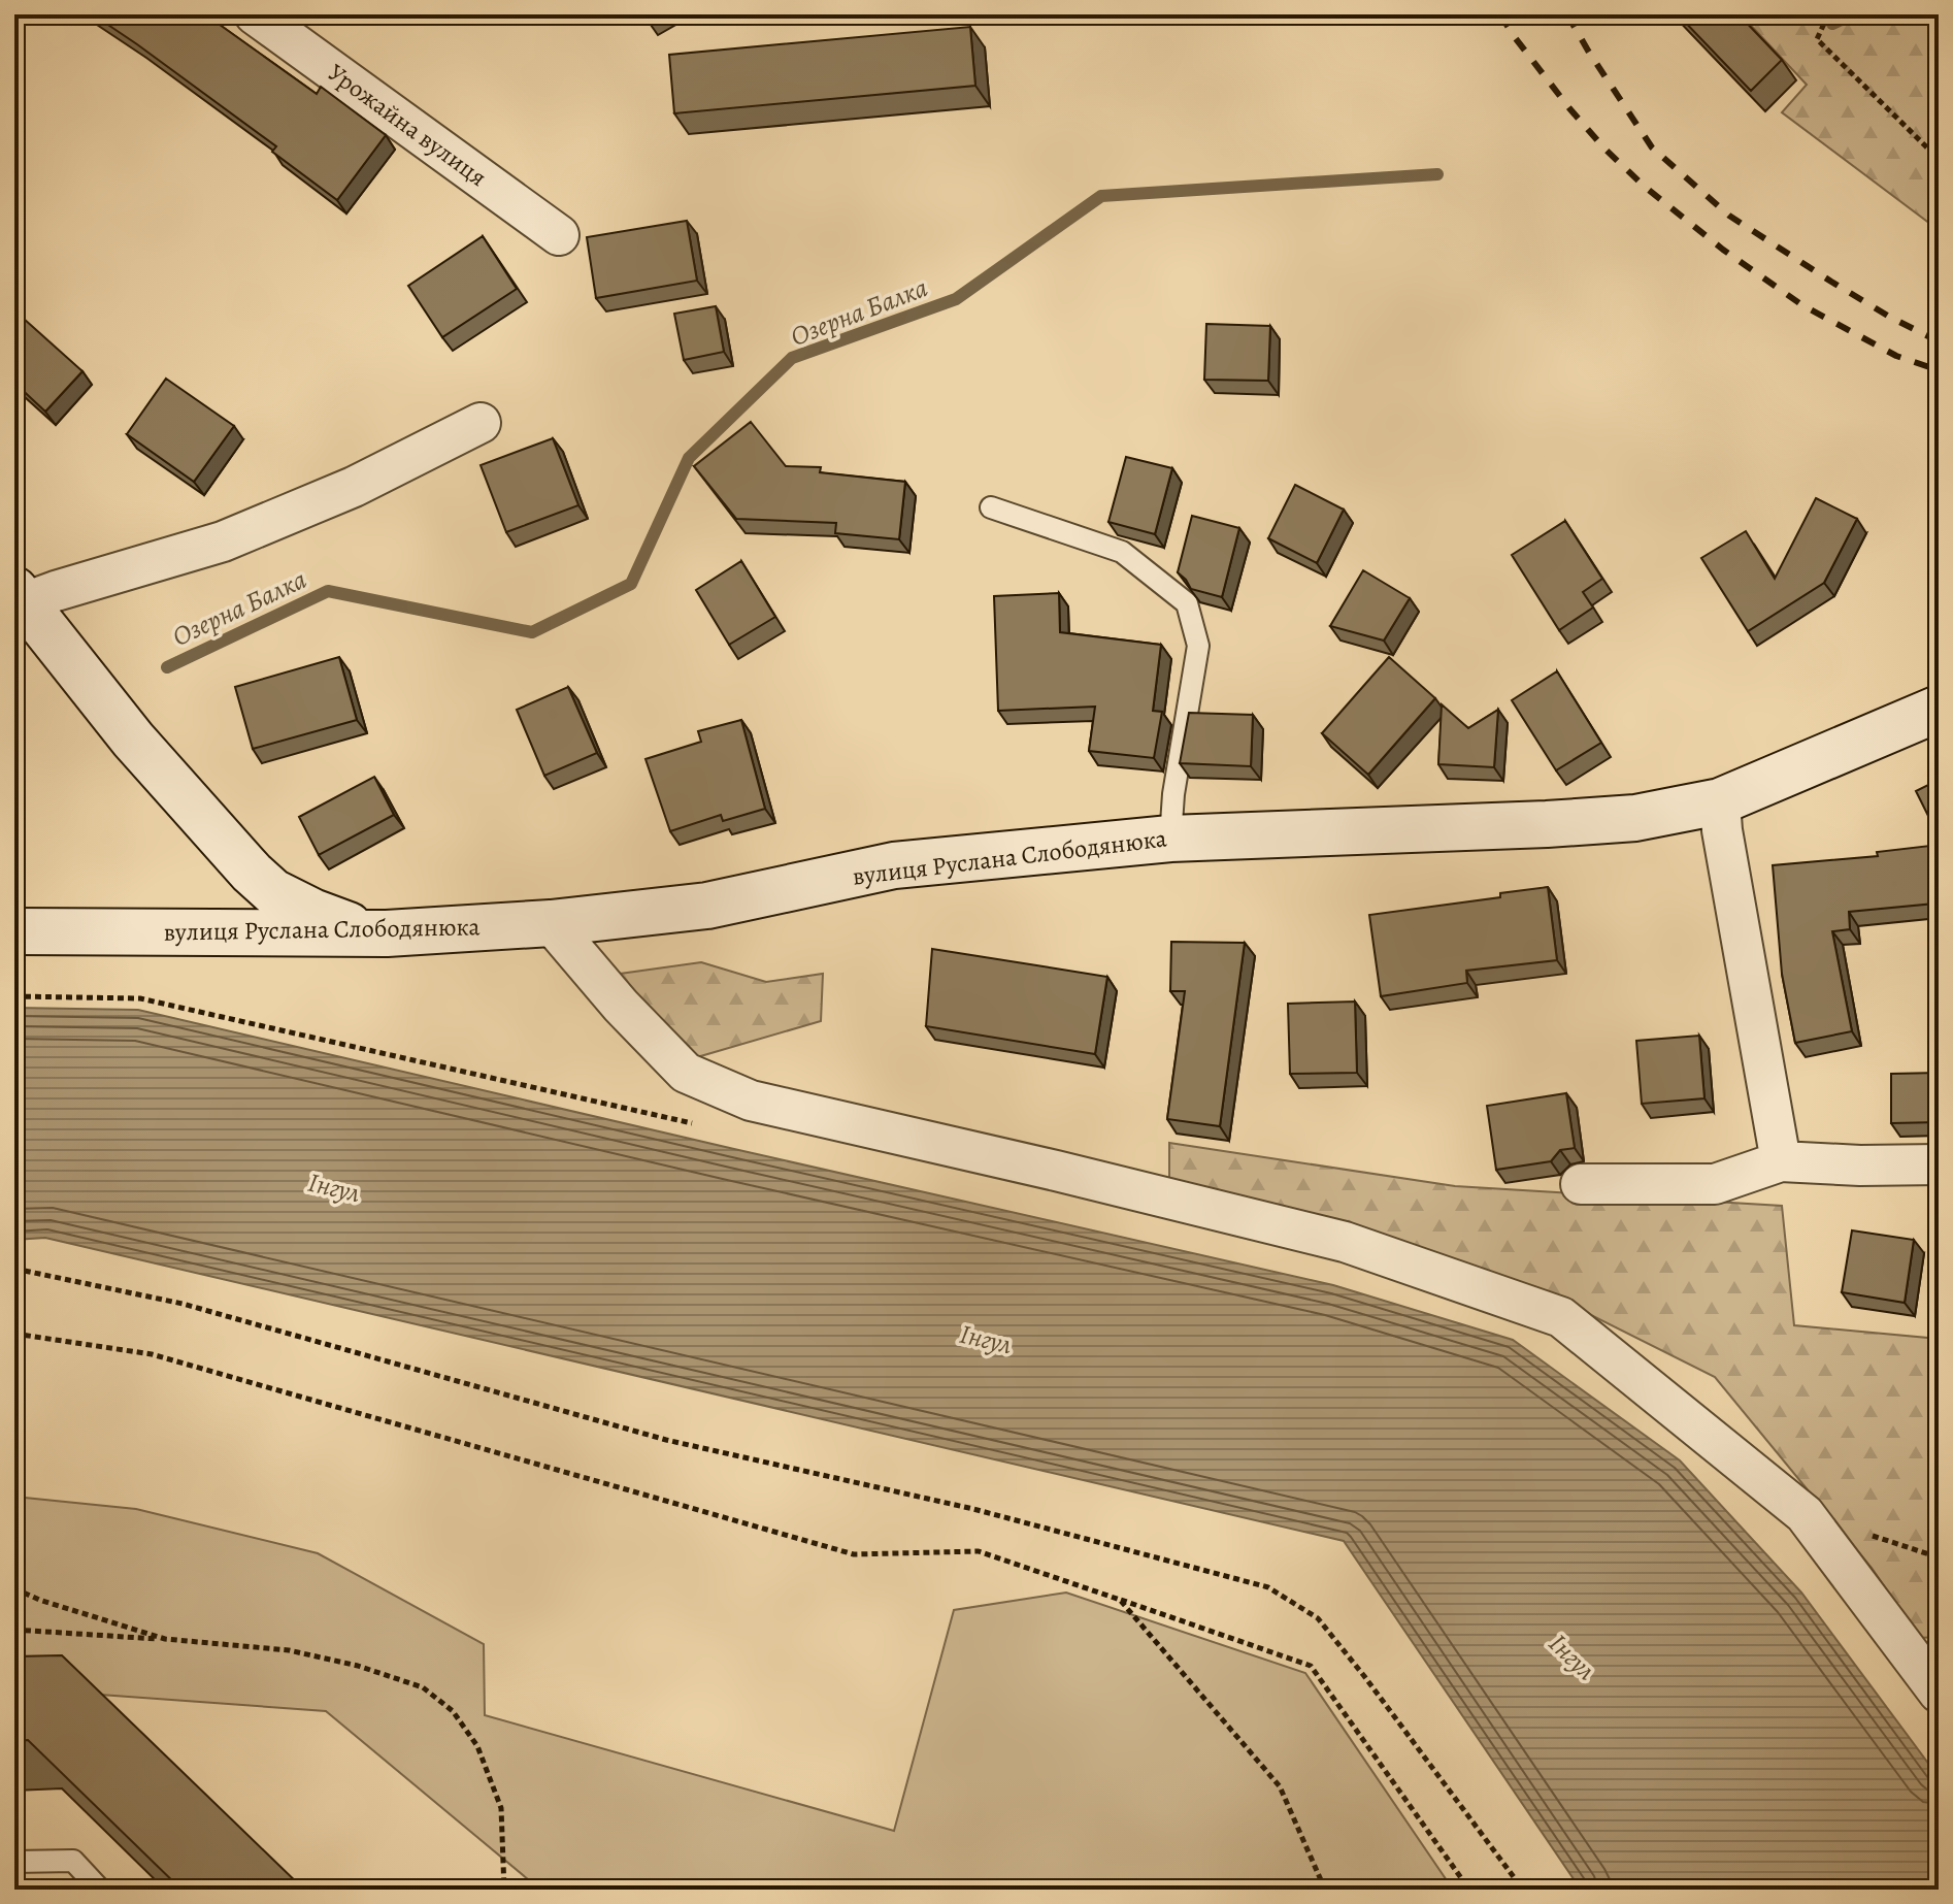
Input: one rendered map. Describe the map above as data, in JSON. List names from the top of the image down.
{
  "streets": {
    "main road": ["вулиця Руслана Слободянюка"],
    "street": ["Урожайна вулиця"]
  },
  "water": ["Озерна Балка", "Інгул"]
}
